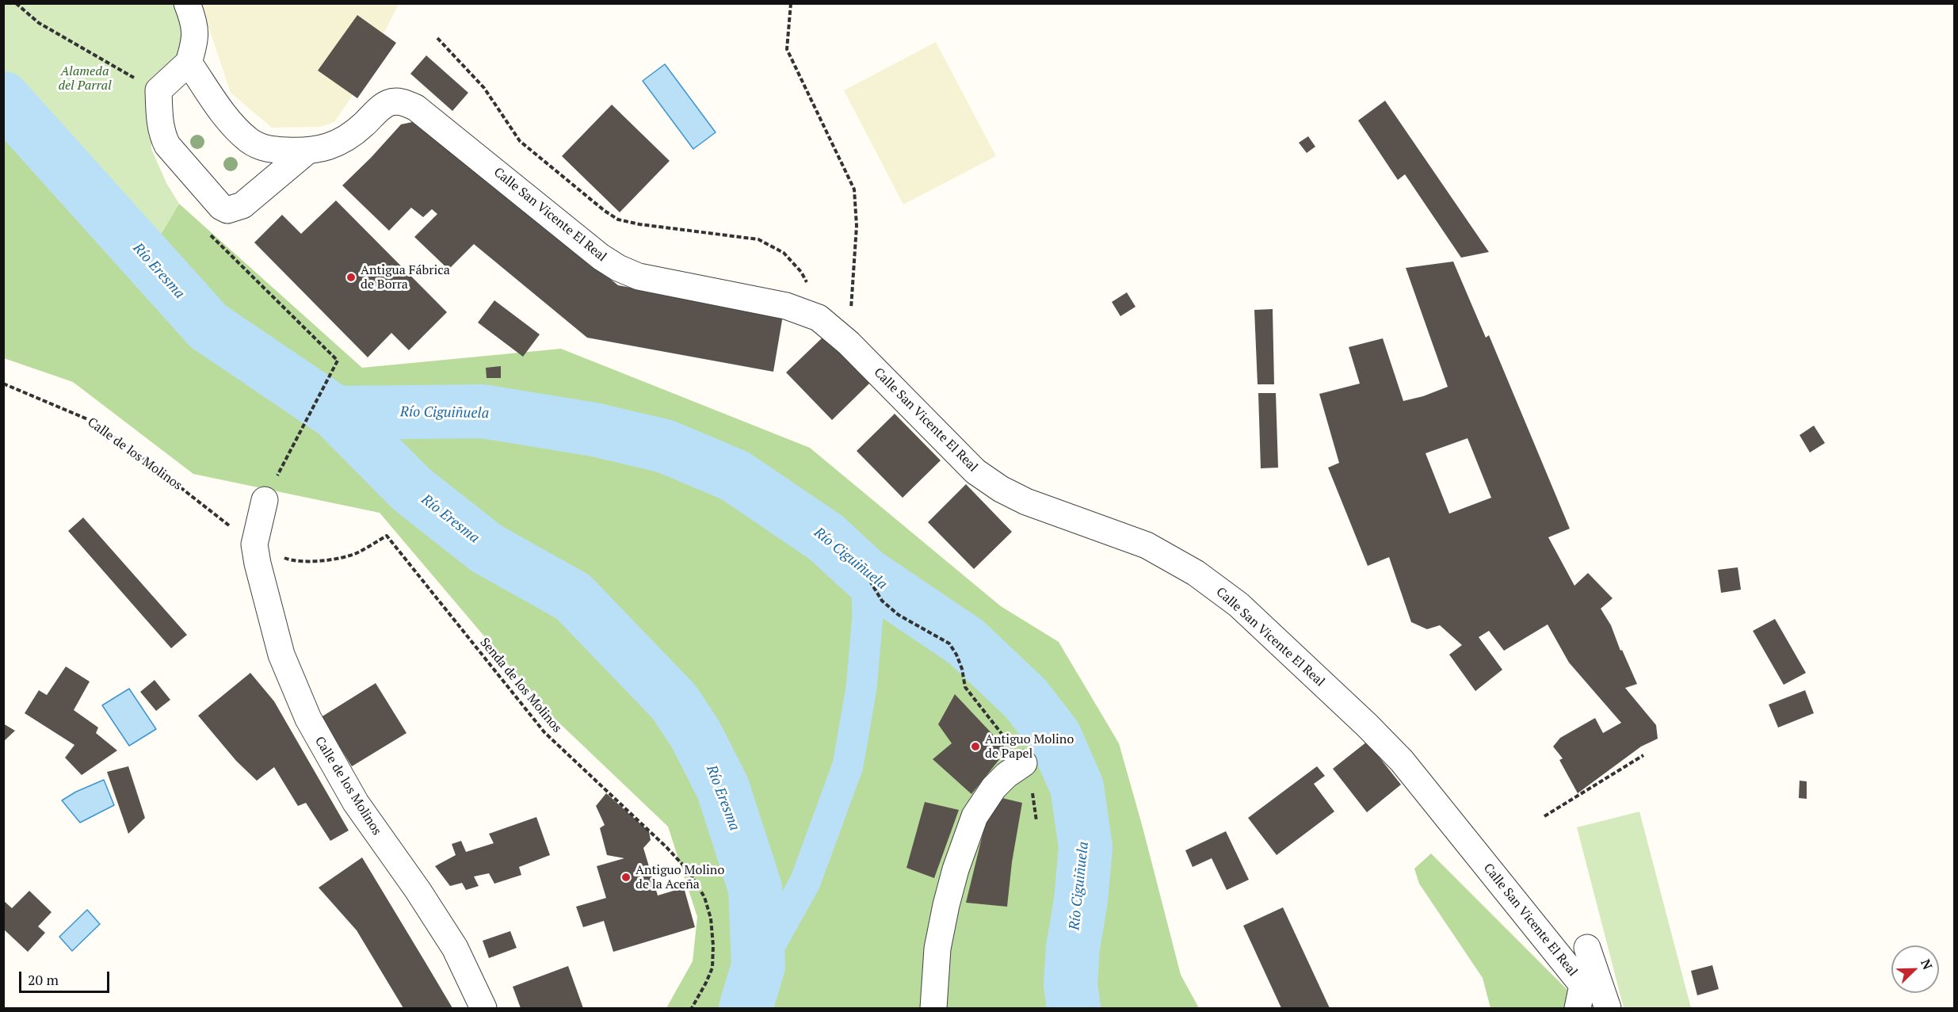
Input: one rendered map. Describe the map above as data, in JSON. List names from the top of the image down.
{
  "streets": {
    "street": ["Calle San Vicente El Real", "Calle de los Molinos"],
    "path": ["Senda de los Molinos"]
  },
  "crossings": [
    ["Calle de los Molinos", "Senda de los Molinos"]
  ],
  "water": ["Río Eresma", "Río Ciguiñuela"],
  "parks": ["Alameda del Parral"],
  "places": ["Antigua Fábrica de Borra", "Antiguo Molino de Papel", "Antiguo Molino de la Aceña"],
  "scale_bar": "20 m",
  "north": "top right"
}
